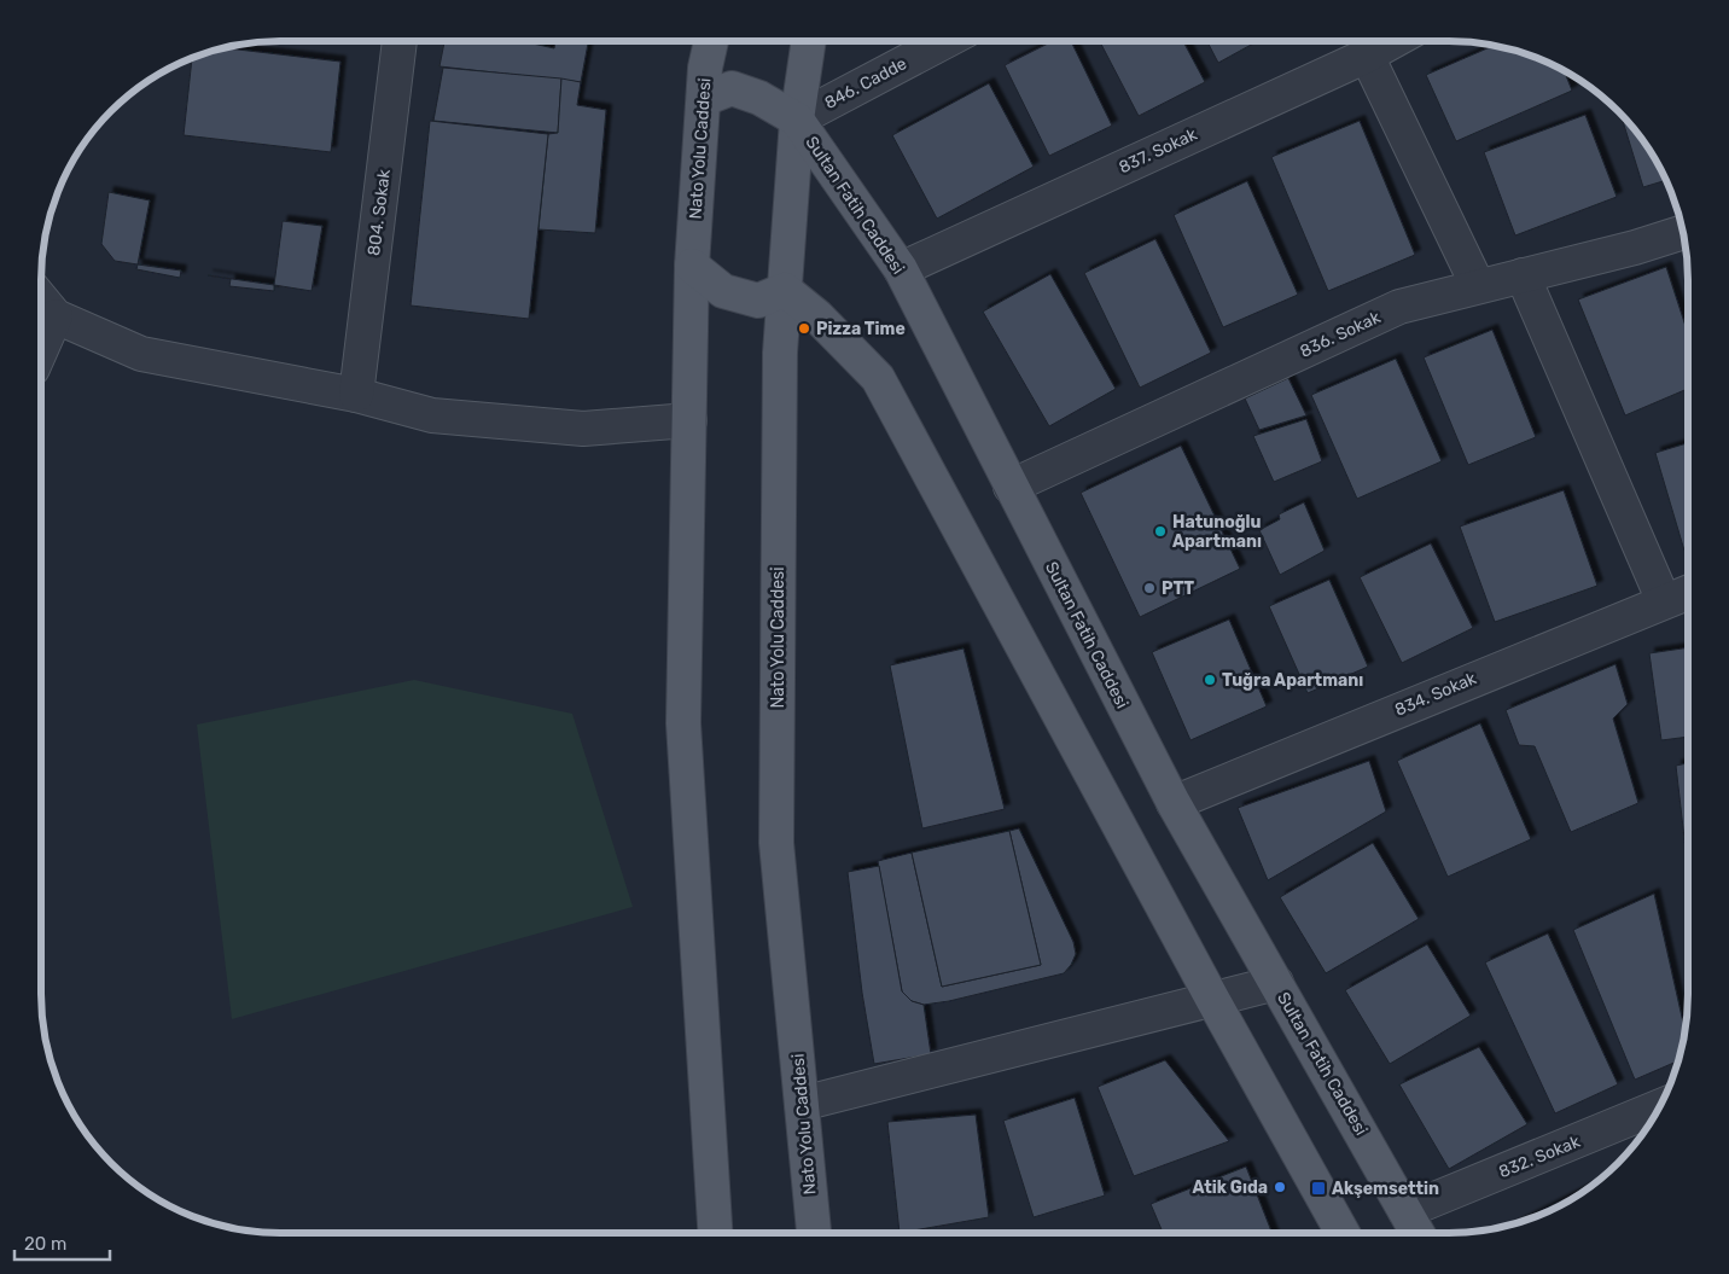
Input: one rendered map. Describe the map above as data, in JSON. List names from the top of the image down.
{
  "streets": {
    "main road": ["Nato Yolu Caddesi", "Sultan Fatih Caddesi"],
    "street": [
      "846. Cadde",
      "837. Sokak",
      "804. Sokak",
      "836. Sokak",
      "834. Sokak",
      "832. Sokak"
    ]
  },
  "crossings": [
    ["846. Cadde", "Nato Yolu Caddesi"],
    ["846. Cadde", "Sultan Fatih Caddesi"],
    ["Nato Yolu Caddesi", "Sultan Fatih Caddesi"],
    ["837. Sokak", "Sultan Fatih Caddesi"],
    ["Sultan Fatih Caddesi", "836. Sokak"],
    ["Sultan Fatih Caddesi", "834. Sokak"],
    ["Sultan Fatih Caddesi", "832. Sokak"]
  ],
  "places": {
    "other": [
      "Pizza Time",
      "Hatunoğlu Apartmanı",
      "PTT",
      "Tuğra Apartmanı",
      "Atik Gıda"
    ],
    "transit": ["Akşemsettin"]
  },
  "scale_bar": "20 m"
}
